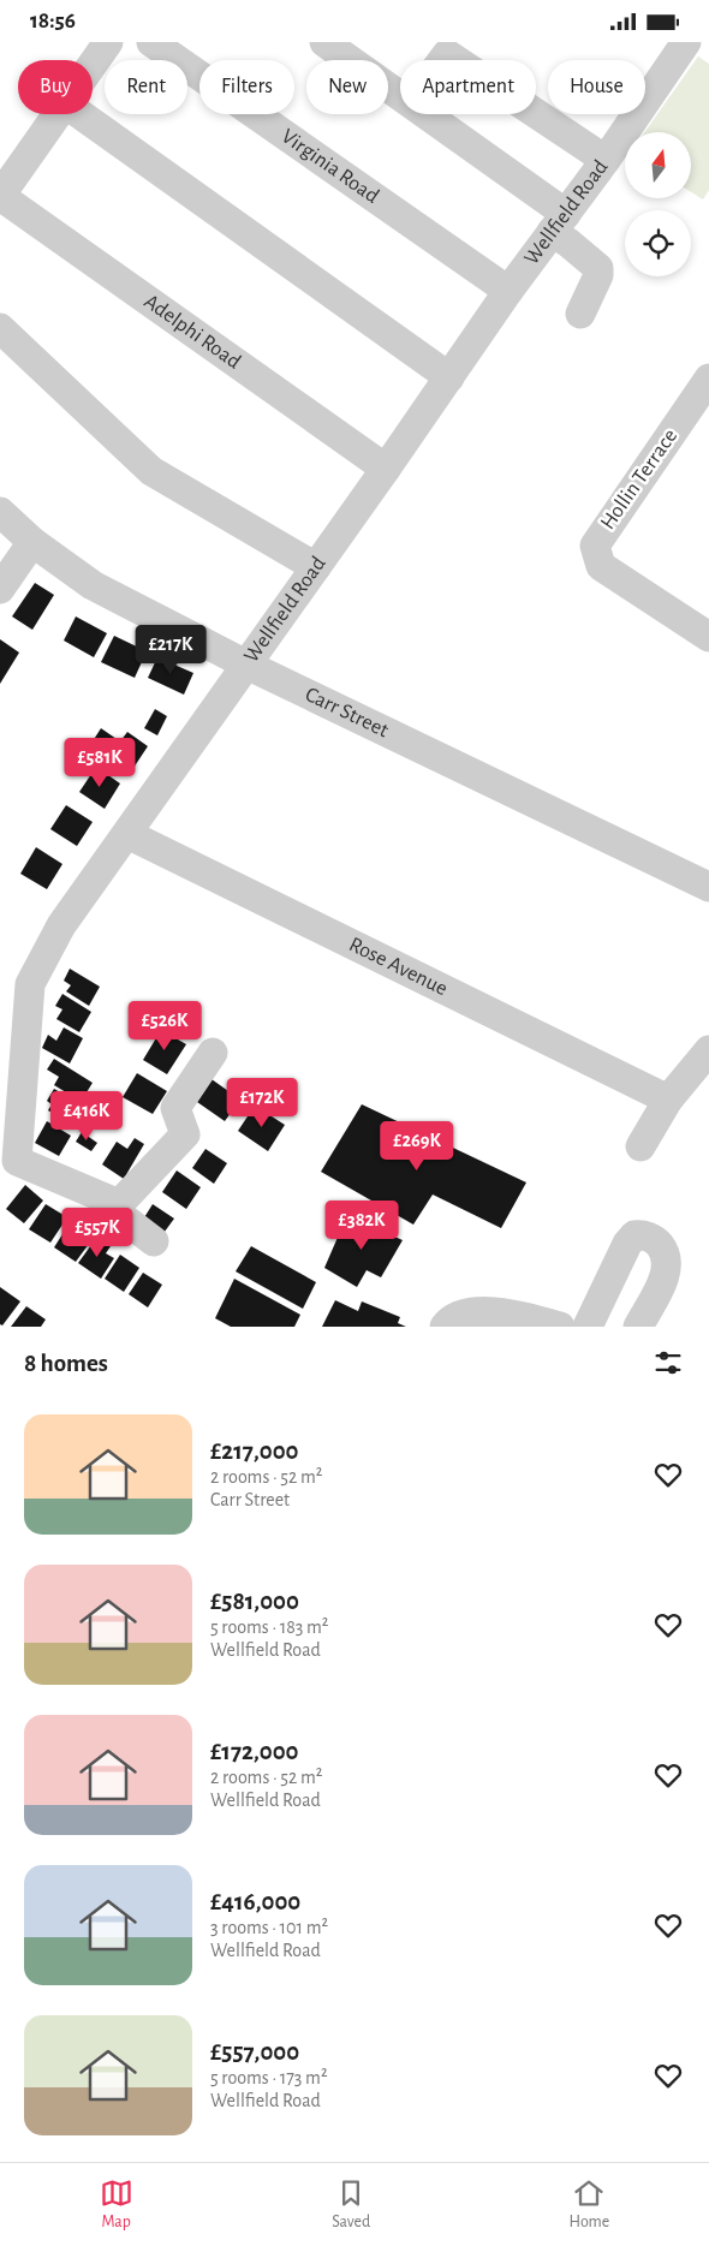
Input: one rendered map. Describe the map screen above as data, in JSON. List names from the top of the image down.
{
  "streets": {
    "street": [
      "Virginia Road",
      "Wellfield Road",
      "Adelphi Road",
      "Hollin Terrace",
      "Carr Street",
      "Rose Avenue"
    ]
  },
  "crossings": [
    ["Virginia Road", "Wellfield Road"],
    ["Wellfield Road", "Adelphi Road"],
    ["Wellfield Road", "Carr Street"],
    ["Wellfield Road", "Rose Avenue"]
  ],
  "north": "top",
  "page": {
    "status": "18:56",
    "chip": [
      "Buy",
      "Rent",
      "Filters",
      "New",
      "Apartment",
      "House"
    ],
    "price": [
      "£217K",
      "£581K",
      "£526K",
      "£172K",
      "£416K",
      "£269K",
      "£382K",
      "£557K"
    ],
    "heading": "8 homes",
    "list": [
      {
        "name": "£217,000",
        "note": "2 rooms · 52 m² · Carr Street"
      },
      {
        "name": "£581,000",
        "note": "5 rooms · 183 m² · Wellfield Road"
      },
      {
        "name": "£172,000",
        "note": "2 rooms · 52 m² · Wellfield Road"
      },
      {
        "name": "£416,000",
        "note": "3 rooms · 101 m² · Wellfield Road"
      },
      {
        "name": "£557,000",
        "note": "5 rooms · 173 m² · Wellfield Road"
      }
    ],
    "tabs": ["Map", "Saved", "Home"]
  }
}
